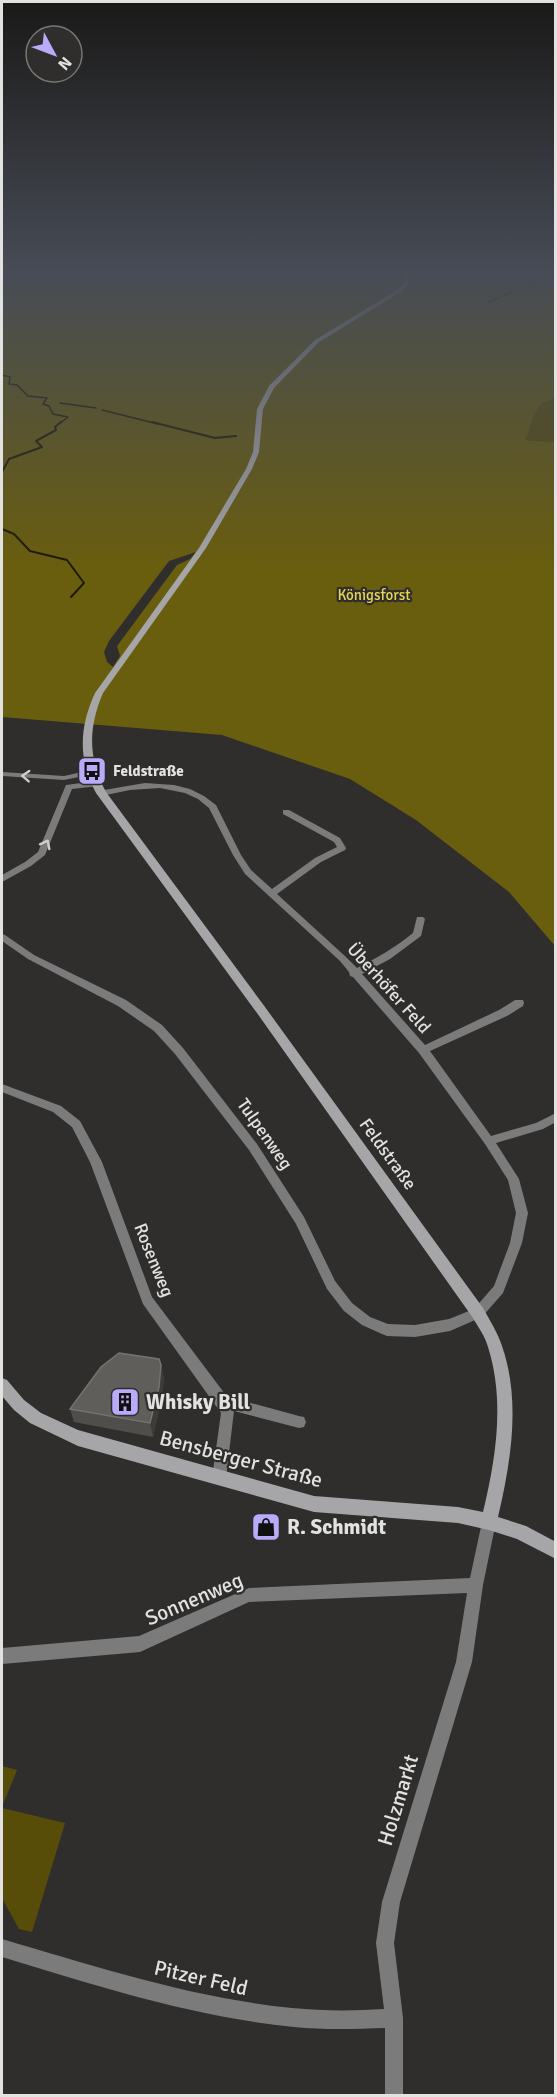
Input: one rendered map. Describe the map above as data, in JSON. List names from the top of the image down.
{
  "streets": {
    "main road": ["Feldstraße", "Bensberger Straße"],
    "street": [
      "Überhöfer Feld",
      "Tulpenweg",
      "Rosenweg",
      "Sonnenweg",
      "Holzmarkt",
      "Pitzer Feld"
    ]
  },
  "crossings": [
    ["Überhöfer Feld", "Tulpenweg"],
    ["Überhöfer Feld", "Feldstraße"],
    ["Tulpenweg", "Feldstraße"],
    ["Feldstraße", "Bensberger Straße"],
    ["Feldstraße", "Holzmarkt"],
    ["Bensberger Straße", "Holzmarkt"],
    ["Sonnenweg", "Holzmarkt"],
    ["Holzmarkt", "Pitzer Feld"]
  ],
  "parks": ["Königsforst"],
  "places": {
    "bus stop": ["Feldstraße"],
    "building": ["Whisky Bill"],
    "shop": ["R. Schmidt"]
  },
  "north": "bottom right"
}
